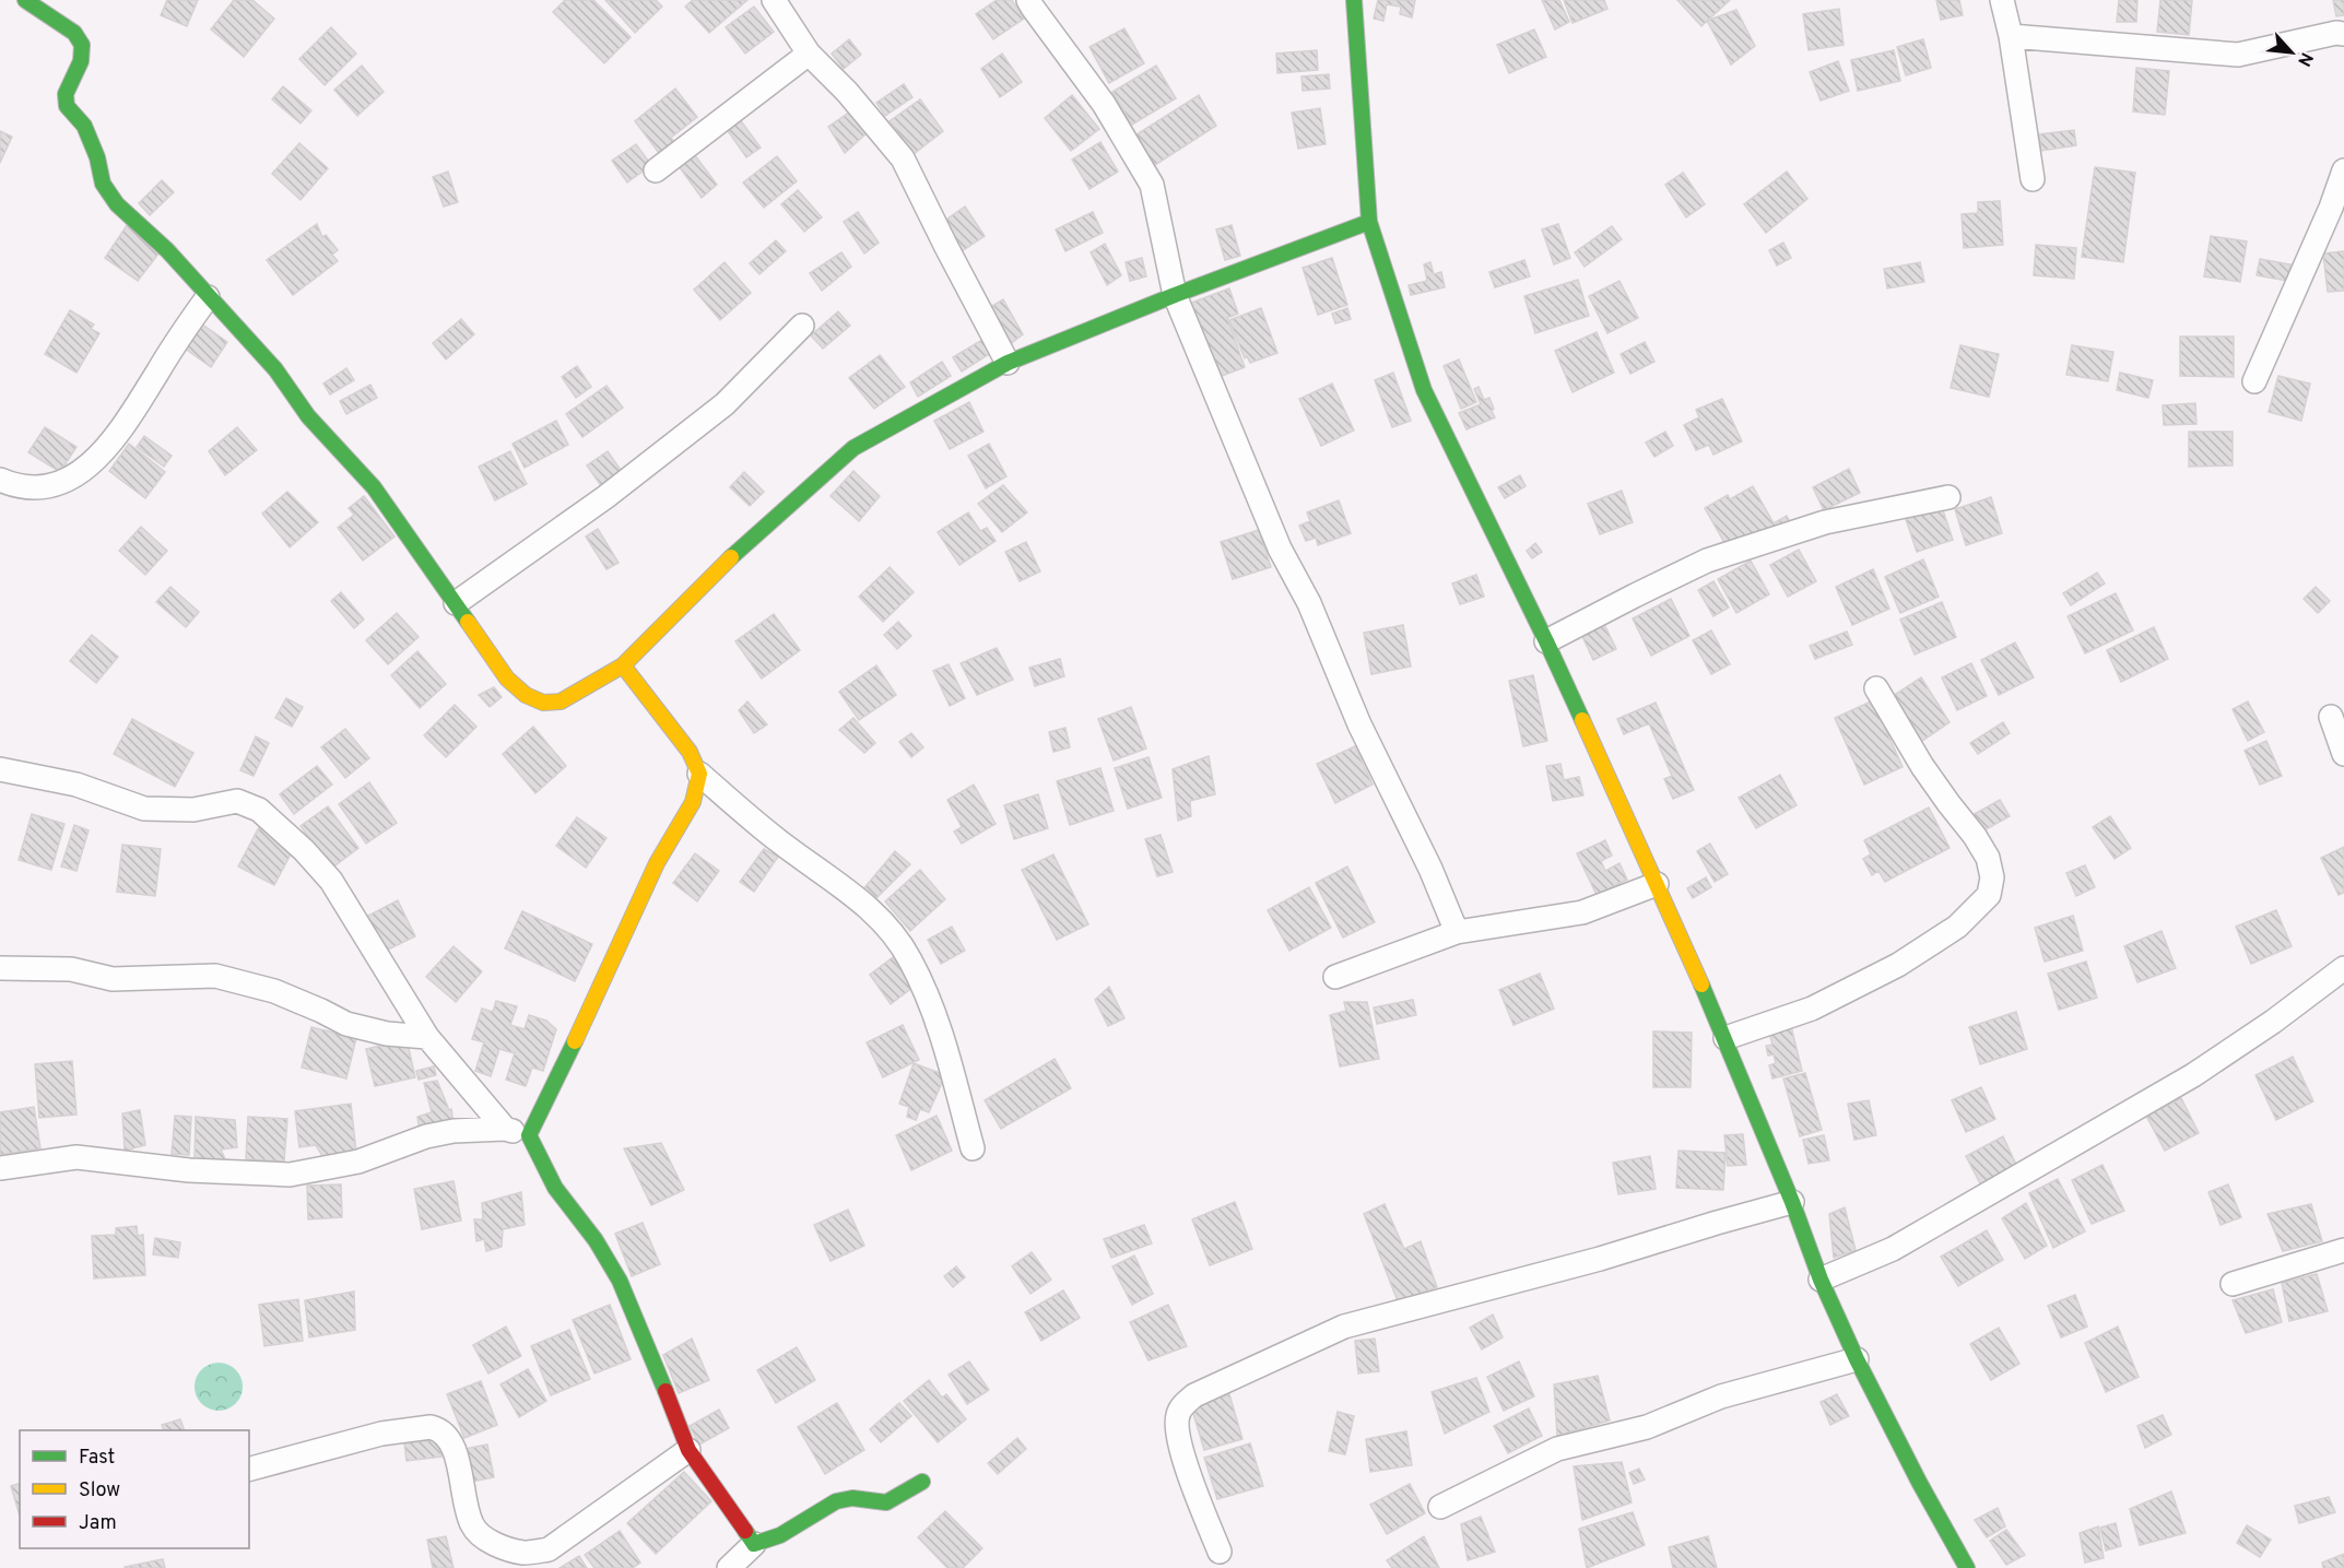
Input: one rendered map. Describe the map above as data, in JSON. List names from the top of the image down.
{
  "legend": ["Fast", "Slow", "Jam"],
  "north": "bottom right"
}
